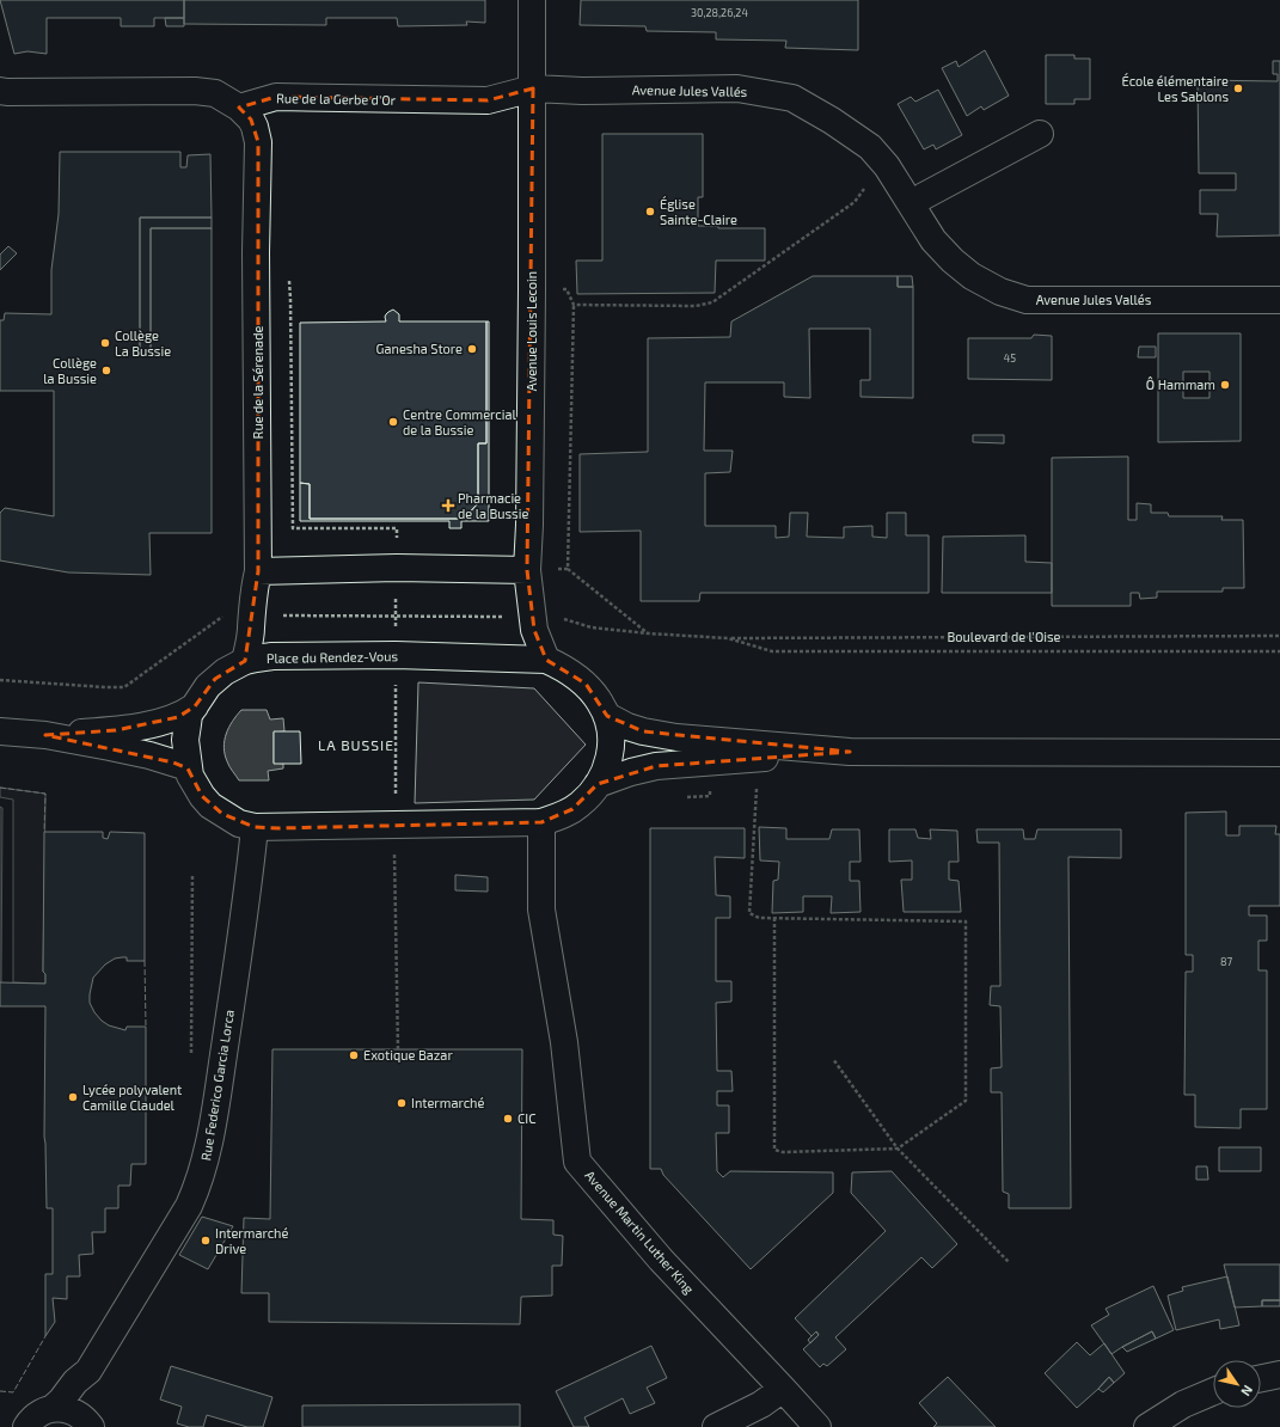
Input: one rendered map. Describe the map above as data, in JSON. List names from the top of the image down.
{
  "streets": {
    "street": [
      "Avenue Jules Vallés",
      "Rue de la Gerbe d'Or",
      "Avenue Louis Lecoin",
      "Rue de la Sérenade",
      "Place du Rendez-Vous",
      "Rue Federico Garcia Lorca",
      "Avenue Martin Luther King"
    ],
    "path": ["Boulevard de l'Oise"]
  },
  "crossings": [
    ["Avenue Jules Vallés", "Rue de la Gerbe d'Or"],
    ["Avenue Jules Vallés", "Avenue Louis Lecoin"],
    ["Rue de la Gerbe d'Or", "Avenue Louis Lecoin"],
    ["Rue de la Gerbe d'Or", "Rue de la Sérenade"],
    ["Avenue Louis Lecoin", "Place du Rendez-Vous"],
    ["Rue de la Sérenade", "Place du Rendez-Vous"],
    ["Place du Rendez-Vous", "Rue Federico Garcia Lorca"],
    ["Place du Rendez-Vous", "Avenue Martin Luther King"]
  ],
  "districts": ["LA BUSSIE"],
  "places": {
    "other": [
      "École élémentaire Les Sablons",
      "Église Sainte-Claire",
      "Collège La Bussie",
      "Ganesha Store",
      "Collège la Bussie",
      "Ô Hammam",
      "Centre Commercial de la Bussie",
      "Exotique Bazar",
      "Lycée polyvalent Camille Claudel",
      "Intermarché",
      "CIC",
      "Intermarché Drive"
    ],
    "health": ["Pharmacie de la Bussie"]
  },
  "house_numbers": ["30,28,26,24", "45", "87"],
  "north": "bottom right"
}
